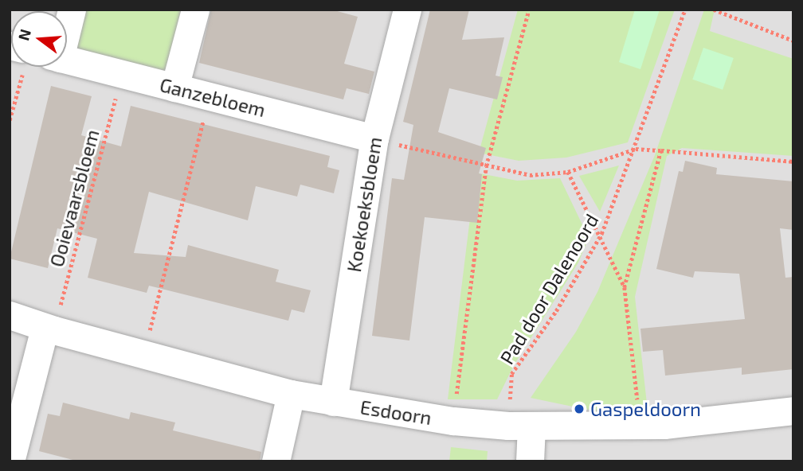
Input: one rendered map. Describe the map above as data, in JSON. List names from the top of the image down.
{
  "streets": {
    "street": ["Ganzebloem", "Koekoeksbloem", "Esdoorn"],
    "path": ["Ooievaarsbloem", "Pad door Dalenoord"]
  },
  "crossings": [
    ["Ganzebloem", "Ooievaarsbloem"],
    ["Ganzebloem", "Koekoeksbloem"],
    ["Ooievaarsbloem", "Esdoorn"],
    ["Koekoeksbloem", "Esdoorn"],
    ["Pad door Dalenoord", "Esdoorn"]
  ],
  "places": ["Gaspeldoorn"],
  "north": "left"
}
